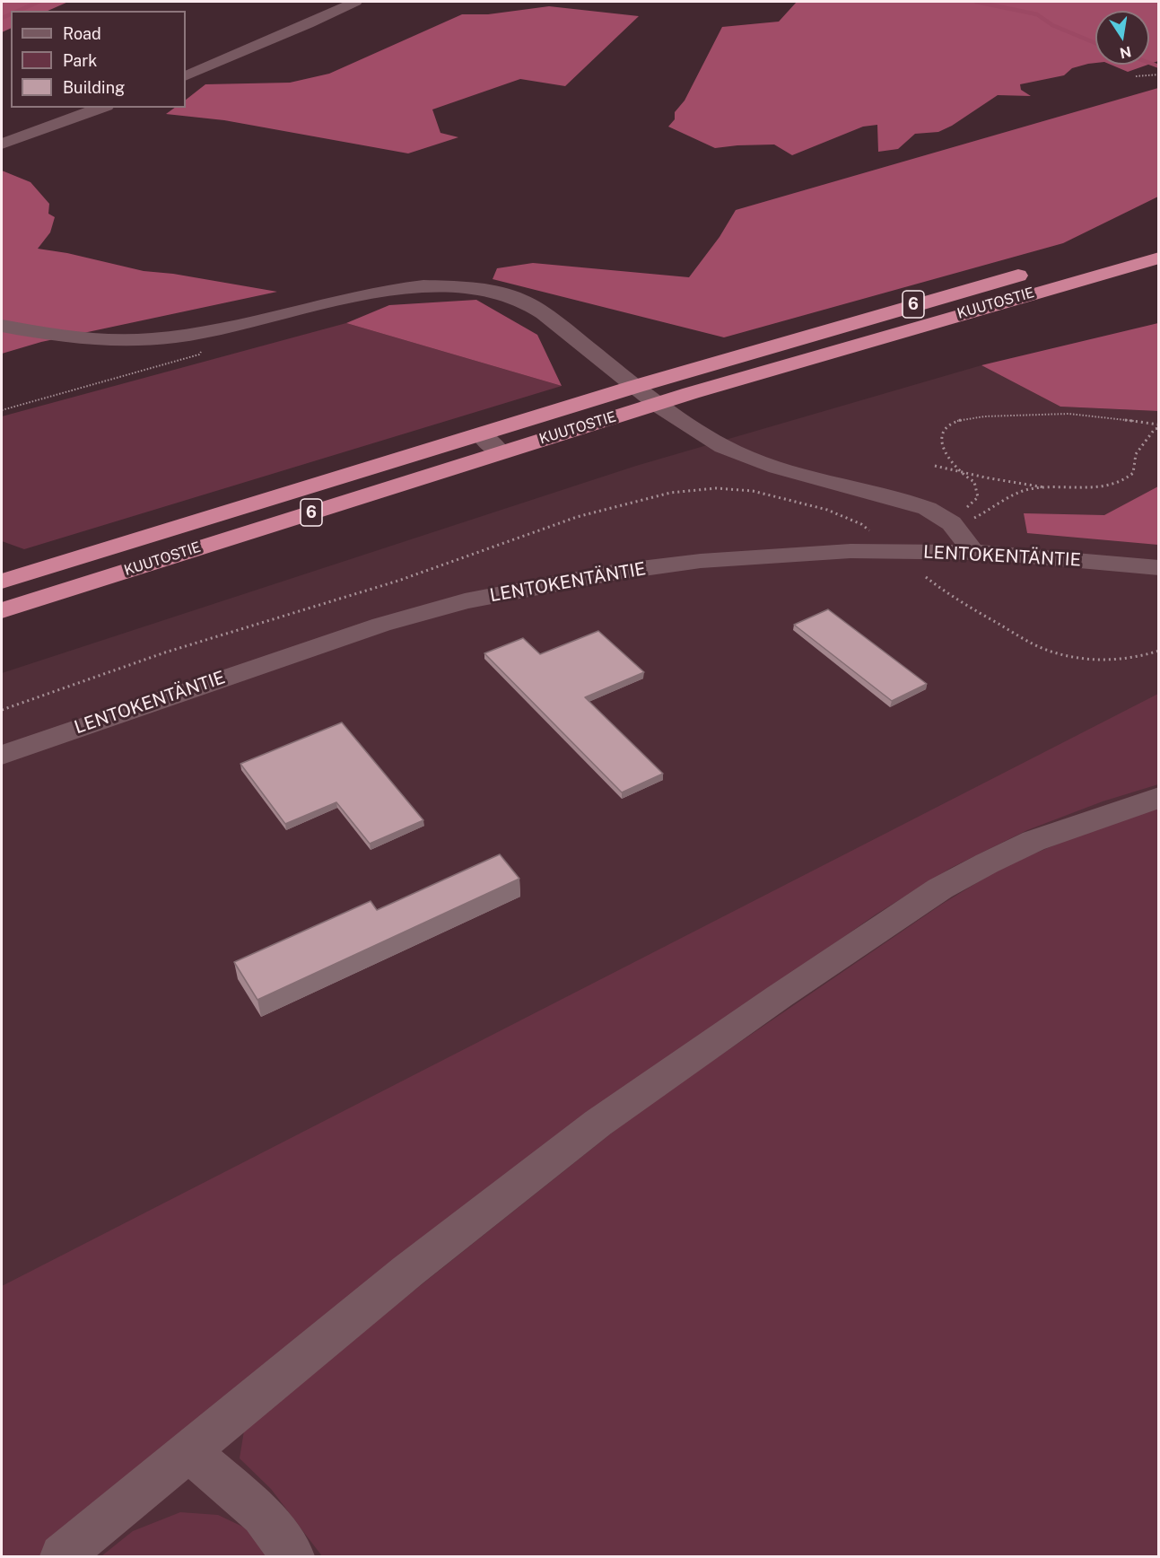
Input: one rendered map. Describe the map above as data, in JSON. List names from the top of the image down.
{
  "streets": {
    "highway": ["KUUTOSTIE", "6"],
    "street": ["LENTOKENTÄNTIE"]
  },
  "legend": ["Road", "Park", "Building"],
  "north": "bottom"
}
